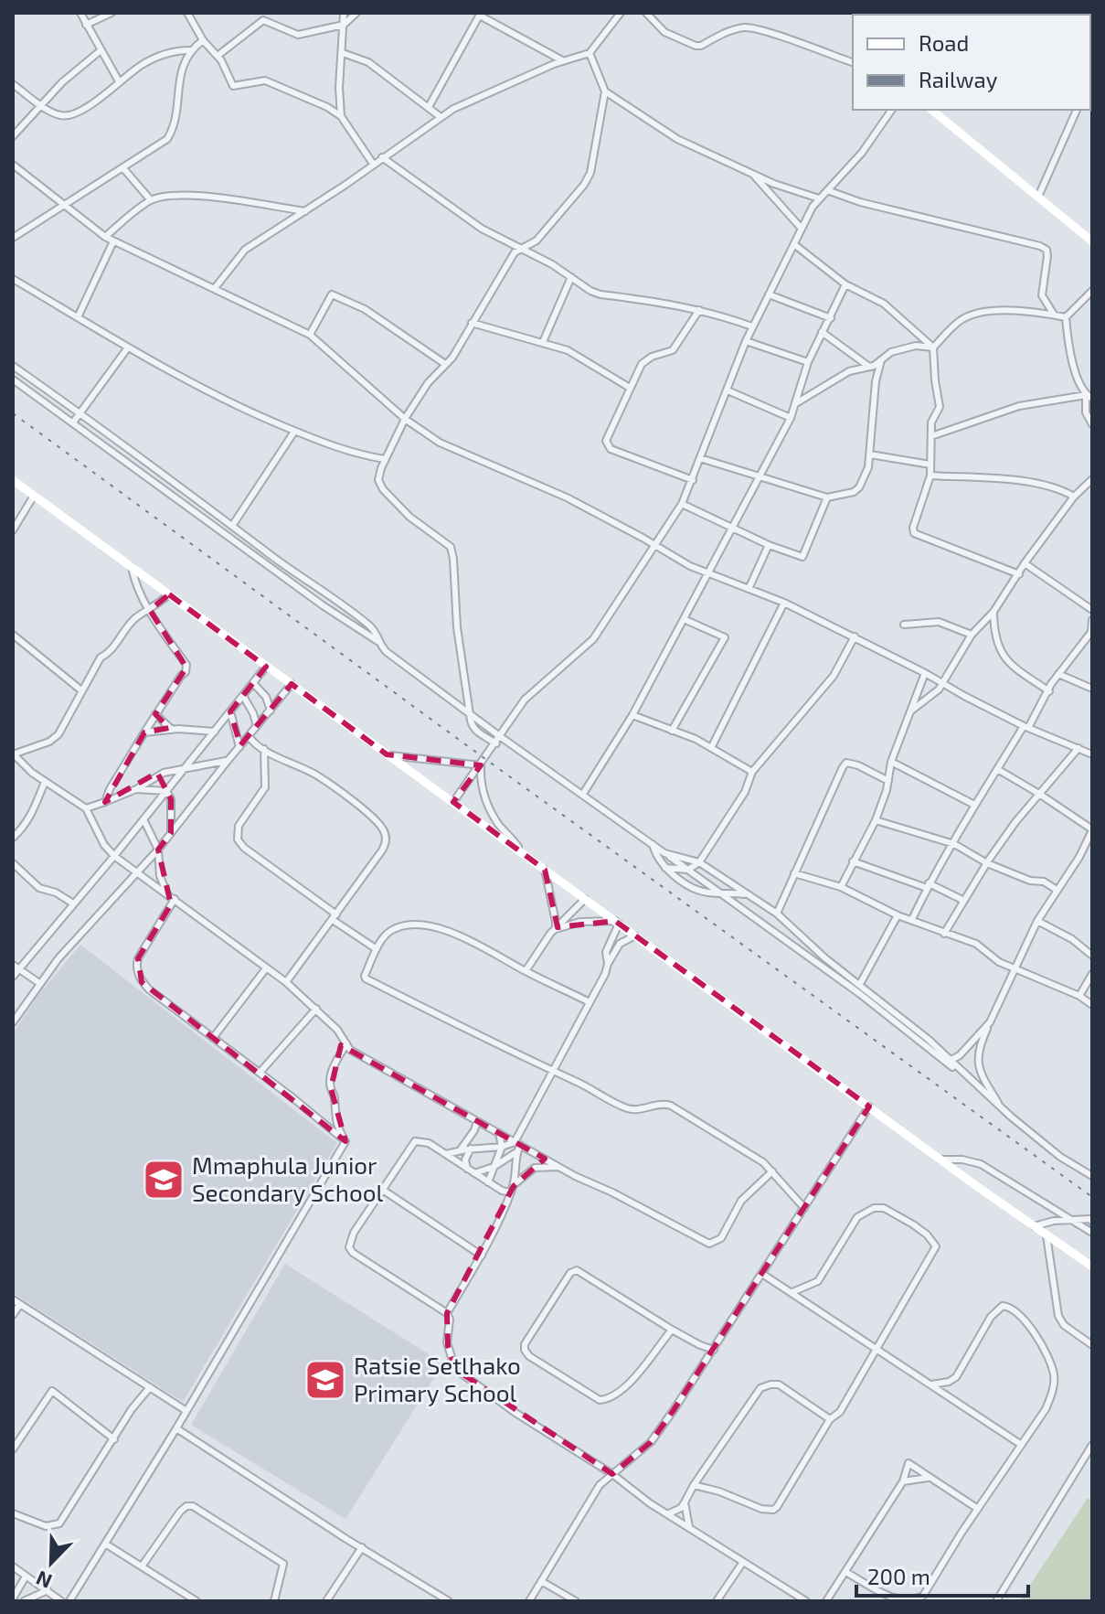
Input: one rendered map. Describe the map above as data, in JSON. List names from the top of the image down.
{
  "places": {
    "school or university": ["Mmaphula Junior Secondary School", "Ratsie Setlhako Primary School"]
  },
  "legend": ["Road", "Railway"],
  "scale_bar": "200 m",
  "north": "bottom left"
}
